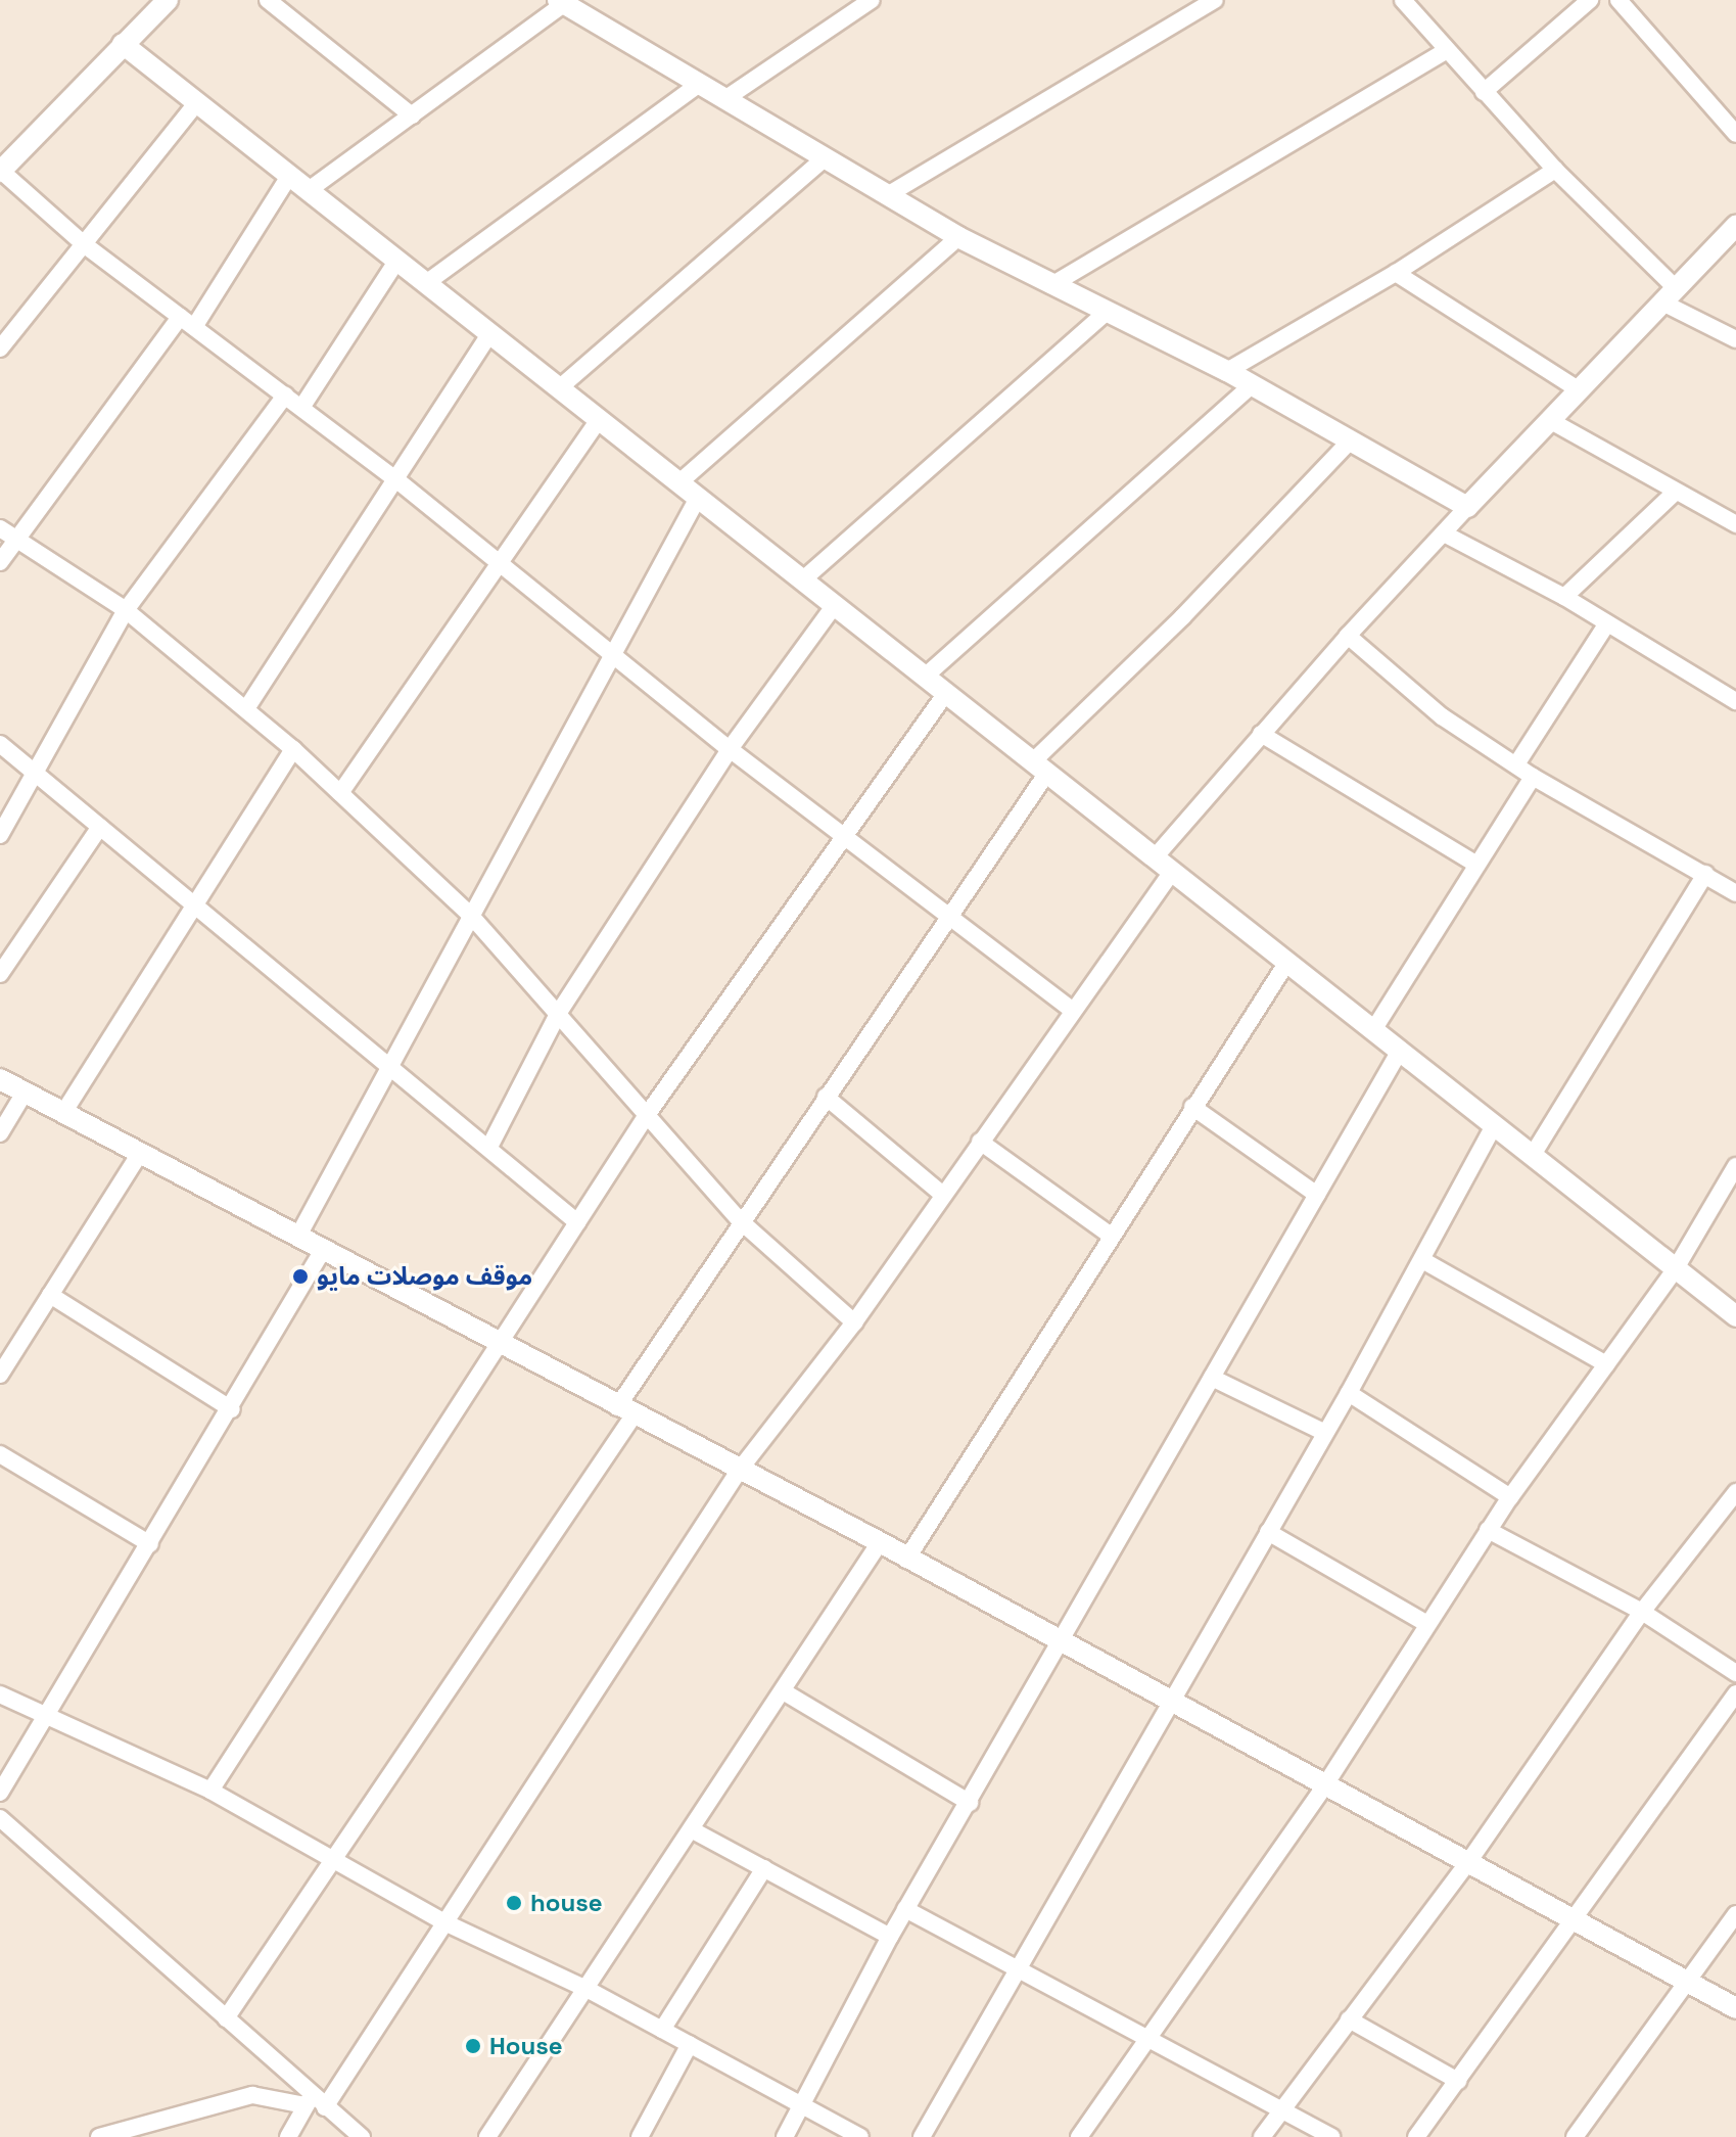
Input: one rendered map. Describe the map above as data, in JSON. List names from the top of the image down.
{
  "places": ["موقف موصلات مايو", "house", "House"]
}
